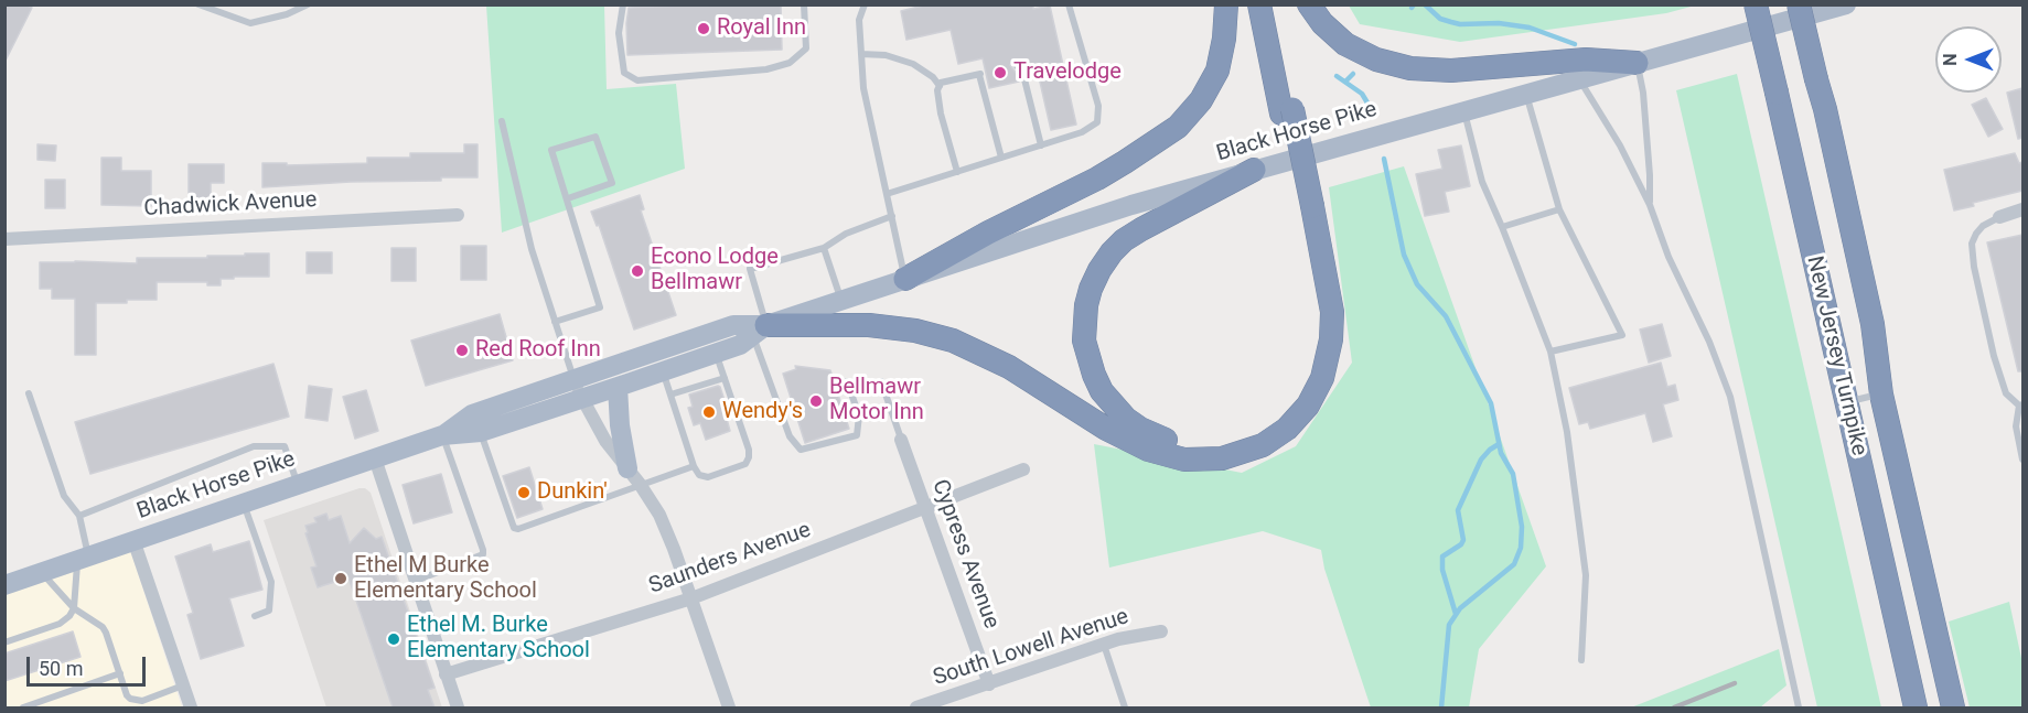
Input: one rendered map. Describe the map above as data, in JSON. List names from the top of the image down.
{
  "streets": {
    "highway": ["New Jersey Turnpike"],
    "main road": ["Black Horse Pike"],
    "street": [
      "Chadwick Avenue",
      "Cypress Avenue",
      "Saunders Avenue",
      "South Lowell Avenue"
    ]
  },
  "crossings": [
    ["Cypress Avenue", "Saunders Avenue"],
    ["Cypress Avenue", "South Lowell Avenue"]
  ],
  "places": [
    "Royal Inn",
    "Travelodge",
    "Econo Lodge Bellmawr",
    "Red Roof Inn",
    "Bellmawr Motor Inn",
    "Wendy's",
    "Dunkin'",
    "Ethel M Burke Elementary School",
    "Ethel M. Burke Elementary School"
  ],
  "scale_bar": "50 m",
  "north": "left"
}
